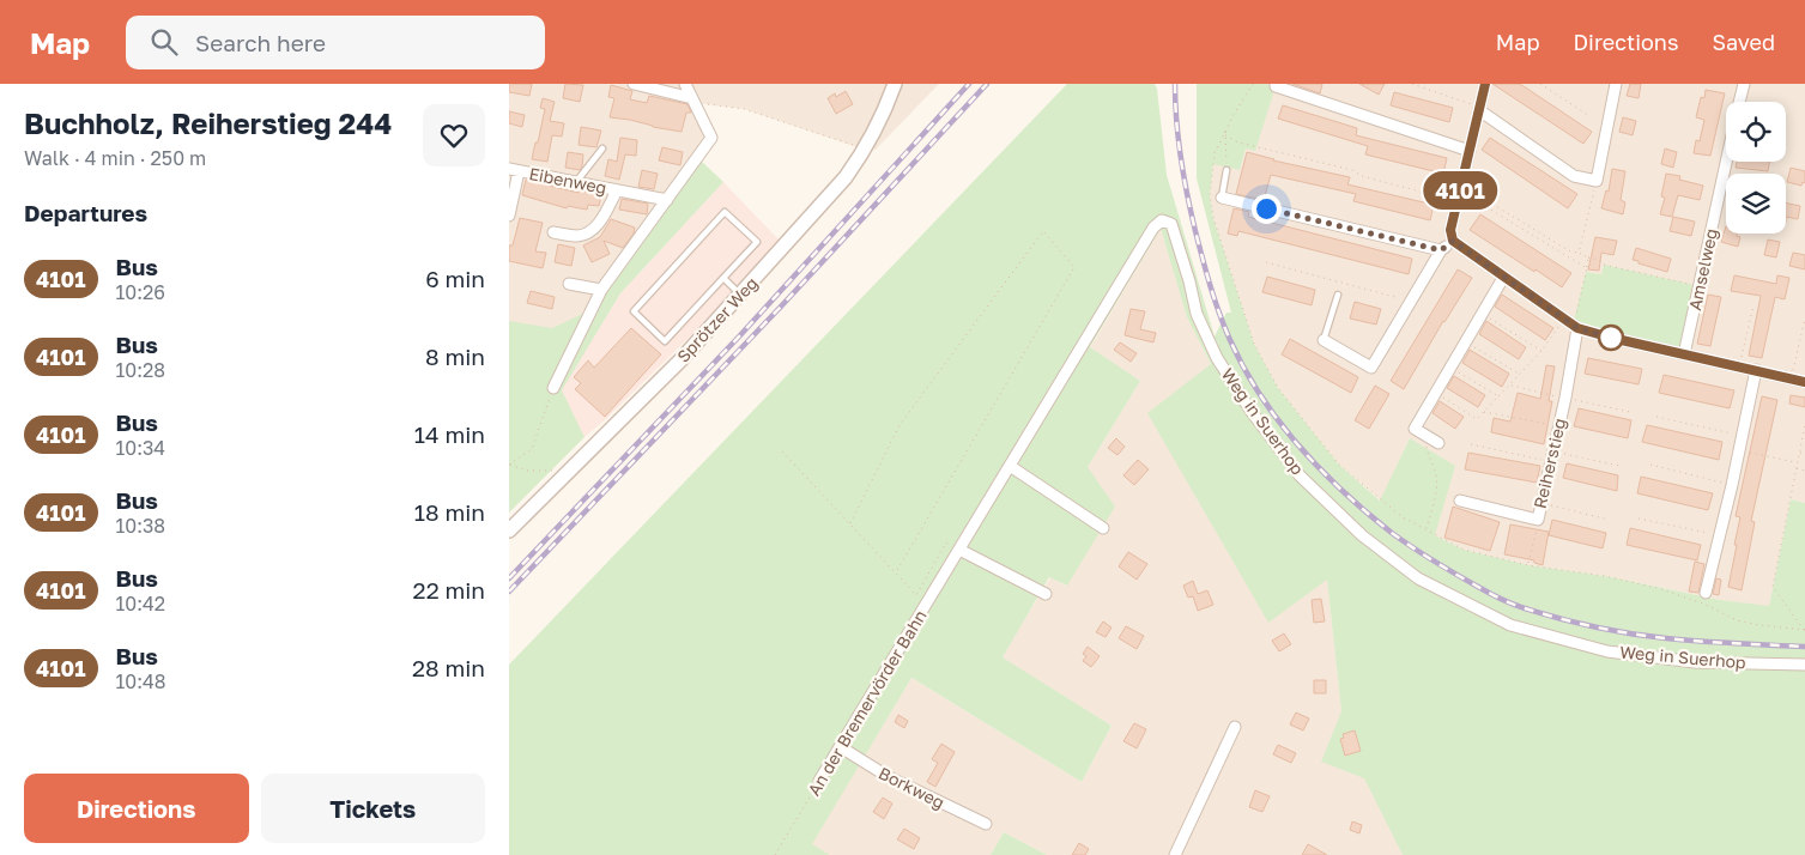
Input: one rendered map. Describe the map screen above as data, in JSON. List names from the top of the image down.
{
  "streets": {
    "street": [
      "Eibenweg",
      "Amselweg",
      "Sprötzer Weg",
      "Weg in Suerhop",
      "Reiherstieg",
      "An der Bremervörder Bahn",
      "Borkweg"
    ]
  },
  "crossings": [
    ["Weg in Suerhop", "An der Bremervörder Bahn"],
    ["An der Bremervörder Bahn", "Borkweg"]
  ],
  "lines": ["bus line 4101"],
  "page": {
    "header": "Map",
    "search": "Search here",
    "nav": ["Map", "Directions", "Saved"],
    "heading": [
      ["Buchholz, Reiherstieg 244", "Walk · 4 min · 250 m"],
      "Departures"
    ],
    "on_map": "4101",
    "list": [
      {
        "mark": "4101",
        "name": "Bus",
        "note": "10:26",
        "value": "6 min"
      },
      {
        "mark": "4101",
        "name": "Bus",
        "note": "10:28",
        "value": "8 min"
      },
      {
        "mark": "4101",
        "name": "Bus",
        "note": "10:34",
        "value": "14 min"
      },
      {
        "mark": "4101",
        "name": "Bus",
        "note": "10:38",
        "value": "18 min"
      },
      {
        "mark": "4101",
        "name": "Bus",
        "note": "10:42",
        "value": "22 min"
      },
      {
        "mark": "4101",
        "name": "Bus",
        "note": "10:48",
        "value": "28 min"
      }
    ],
    "buttons": ["Directions", "Tickets"]
  }
}
